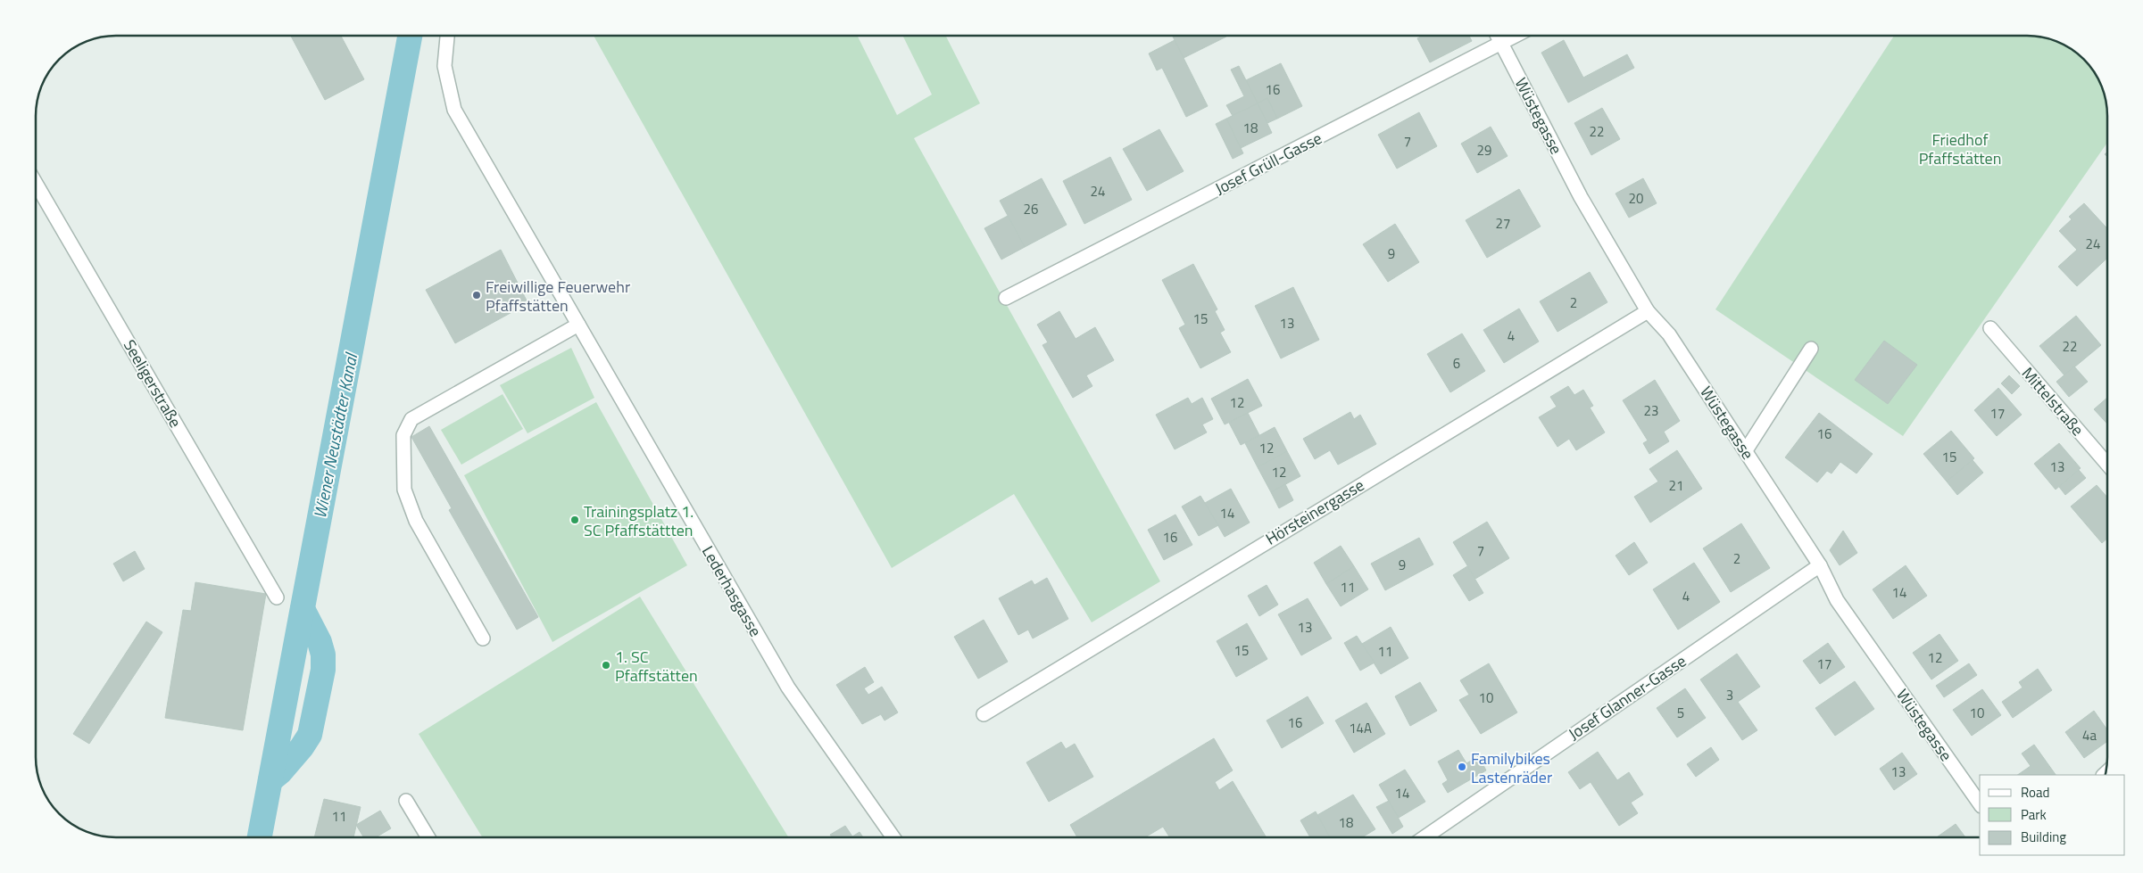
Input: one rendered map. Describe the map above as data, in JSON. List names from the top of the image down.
{
  "streets": {
    "street": [
      "Wüstegasse",
      "Josef Grüll-Gasse",
      "Seeligerstraße",
      "Mittelstraße",
      "Hörsteinergasse",
      "Lederhasgasse",
      "Josef Glanner-Gasse"
    ]
  },
  "crossings": [
    ["Wüstegasse", "Josef Grüll-Gasse"],
    ["Wüstegasse", "Hörsteinergasse"],
    ["Wüstegasse", "Josef Glanner-Gasse"]
  ],
  "water": ["Wiener Neustädter Kanal"],
  "parks": ["Friedhof Pfaffstätten"],
  "places": [
    "Freiwillige Feuerwehr Pfaffstätten",
    "Trainingsplatz 1. SC Pfaffstättten",
    "1. SC Pfaffstätten",
    "Familybikes Lastenräder"
  ],
  "house_numbers": [
    "16",
    "18",
    "22",
    "7",
    "29",
    "24",
    "20",
    "26",
    "27",
    "24",
    "9",
    "2",
    "15",
    "13",
    "4",
    "22",
    "6",
    "12",
    "23",
    "17",
    "16",
    "12",
    "15",
    "13",
    "12",
    "21",
    "14",
    "16",
    "7",
    "2",
    "9",
    "11",
    "14",
    "4",
    "13",
    "15",
    "11",
    "12",
    "17",
    "3",
    "10",
    "5",
    "10",
    "16",
    "14A",
    "4a",
    "13",
    "14",
    "11",
    "18"
  ],
  "legend": ["Road", "Park", "Building"]
}
